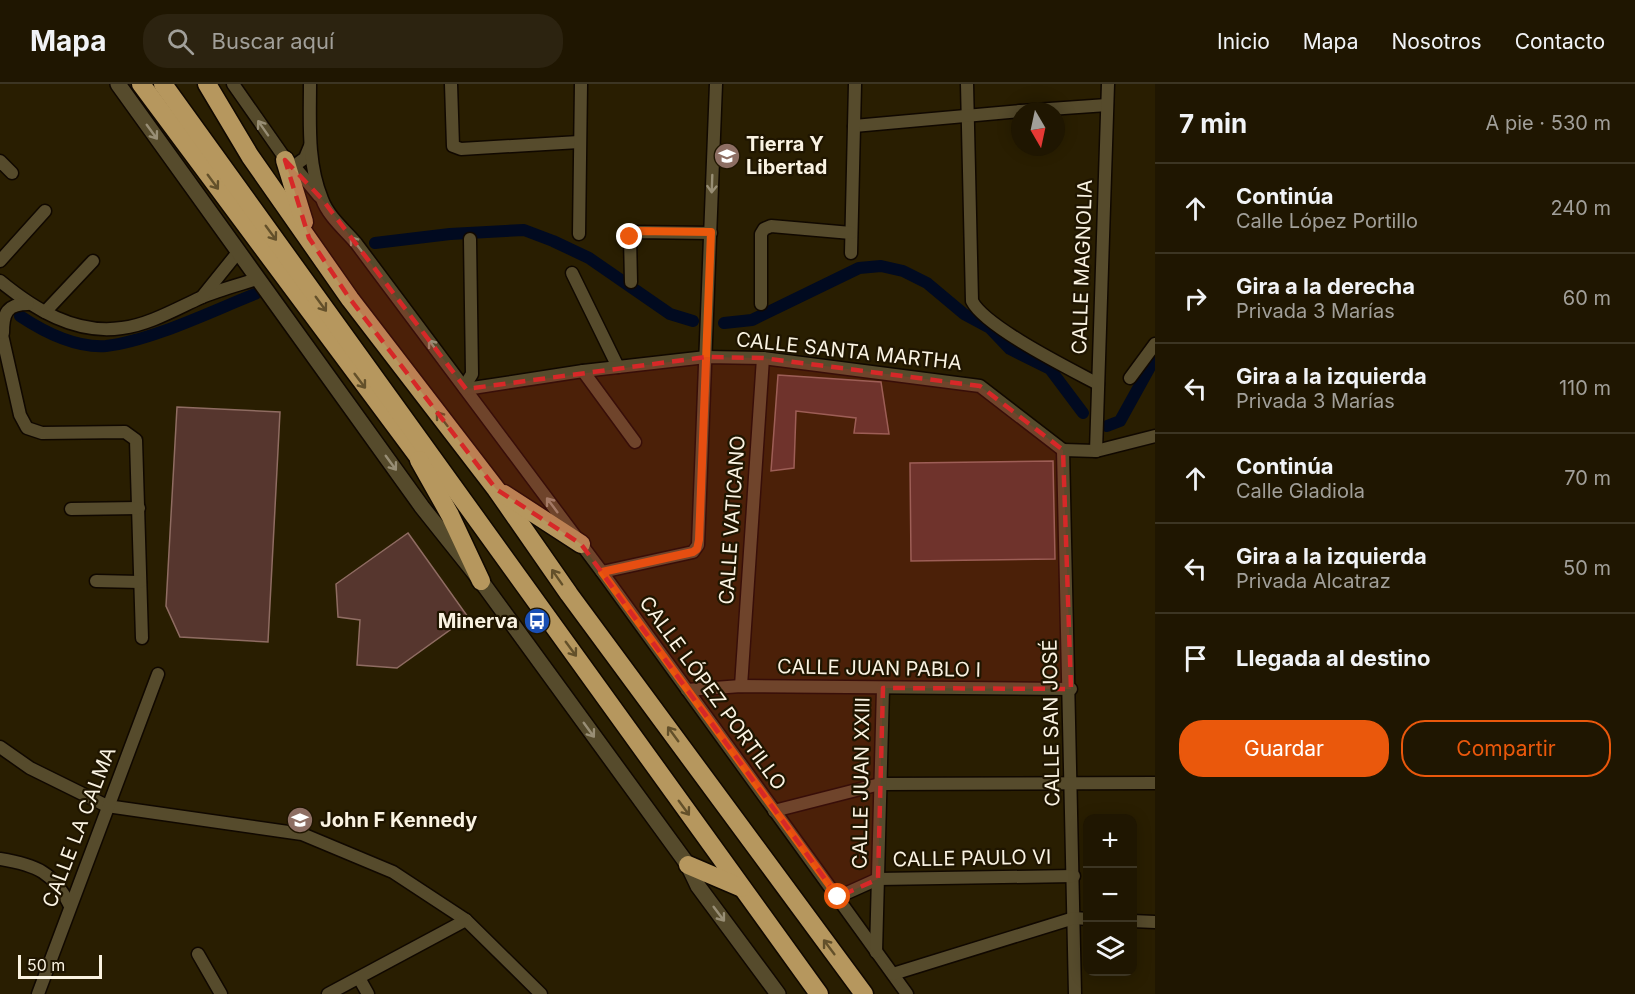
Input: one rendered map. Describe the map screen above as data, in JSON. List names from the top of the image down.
{
  "streets": {
    "street": [
      "CALLE MAGNOLIA",
      "CALLE SANTA MARTHA",
      "CALLE VATICANO",
      "CALLE JUAN PABLO I",
      "CALLE LÓPEZ PORTILLO",
      "CALLE SAN JOSÉ",
      "CALLE JUAN XXIII",
      "CALLE LA CALMA",
      "CALLE PAULO VI"
    ]
  },
  "crossings": [
    ["CALLE SANTA MARTHA", "CALLE VATICANO"],
    ["CALLE SANTA MARTHA", "CALLE LÓPEZ PORTILLO"],
    ["CALLE SANTA MARTHA", "CALLE SAN JOSÉ"],
    ["CALLE VATICANO", "CALLE JUAN PABLO I"],
    ["CALLE JUAN PABLO I", "CALLE LÓPEZ PORTILLO"],
    ["CALLE JUAN PABLO I", "CALLE SAN JOSÉ"],
    ["CALLE JUAN PABLO I", "CALLE JUAN XXIII"],
    ["CALLE LÓPEZ PORTILLO", "CALLE JUAN XXIII"],
    ["CALLE LÓPEZ PORTILLO", "CALLE PAULO VI"],
    ["CALLE SAN JOSÉ", "CALLE PAULO VI"],
    ["CALLE JUAN XXIII", "CALLE PAULO VI"]
  ],
  "places": {
    "school or university": ["Tierra Y Libertad", "John F Kennedy"],
    "bus stop": ["Minerva"]
  },
  "scale_bar": "50 m",
  "north": "bottom",
  "page": {
    "header": "Mapa",
    "search": "Buscar aquí",
    "nav": [
      "Inicio",
      "Mapa",
      "Nosotros",
      "Contacto"
    ],
    "heading": ["7 min", "A pie · 530 m"],
    "list": [
      ["Continúa", "Calle López Portillo", "240 m"],
      ["Gira a la derecha", "Privada 3 Marías", "60 m"],
      ["Gira a la izquierda", "Privada 3 Marías", "110 m"],
      ["Continúa", "Calle Gladiola", "70 m"],
      ["Gira a la izquierda", "Privada Alcatraz", "50 m"],
      "Llegada al destino"
    ],
    "buttons": ["Guardar", "Compartir"],
    "map_buttons": ["+", "−"],
    "scale": "50 m"
  }
}
